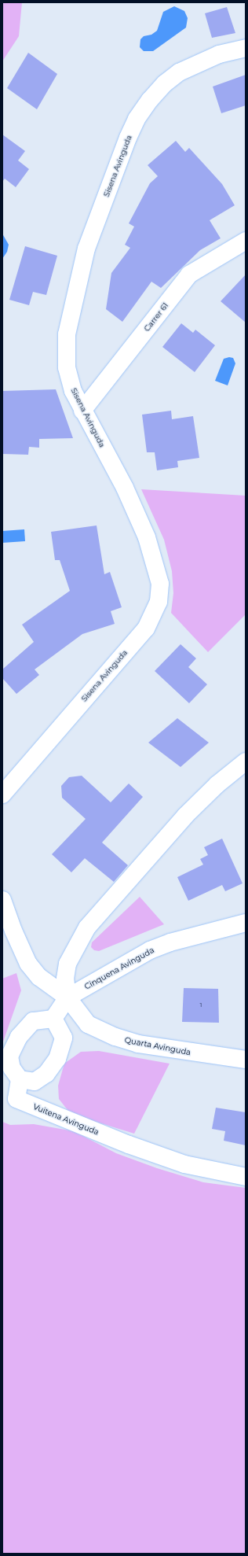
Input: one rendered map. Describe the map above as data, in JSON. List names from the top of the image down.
{
  "streets": {
    "street": [
      "Sisena Avinguda",
      "Carrer 61",
      "Cinquena Avinguda",
      "Quarta Avinguda",
      "Vuitena Avinguda"
    ]
  },
  "crossings": [
    ["Sisena Avinguda", "Carrer 61"],
    ["Cinquena Avinguda", "Quarta Avinguda"]
  ],
  "house_numbers": ["1"]
}
